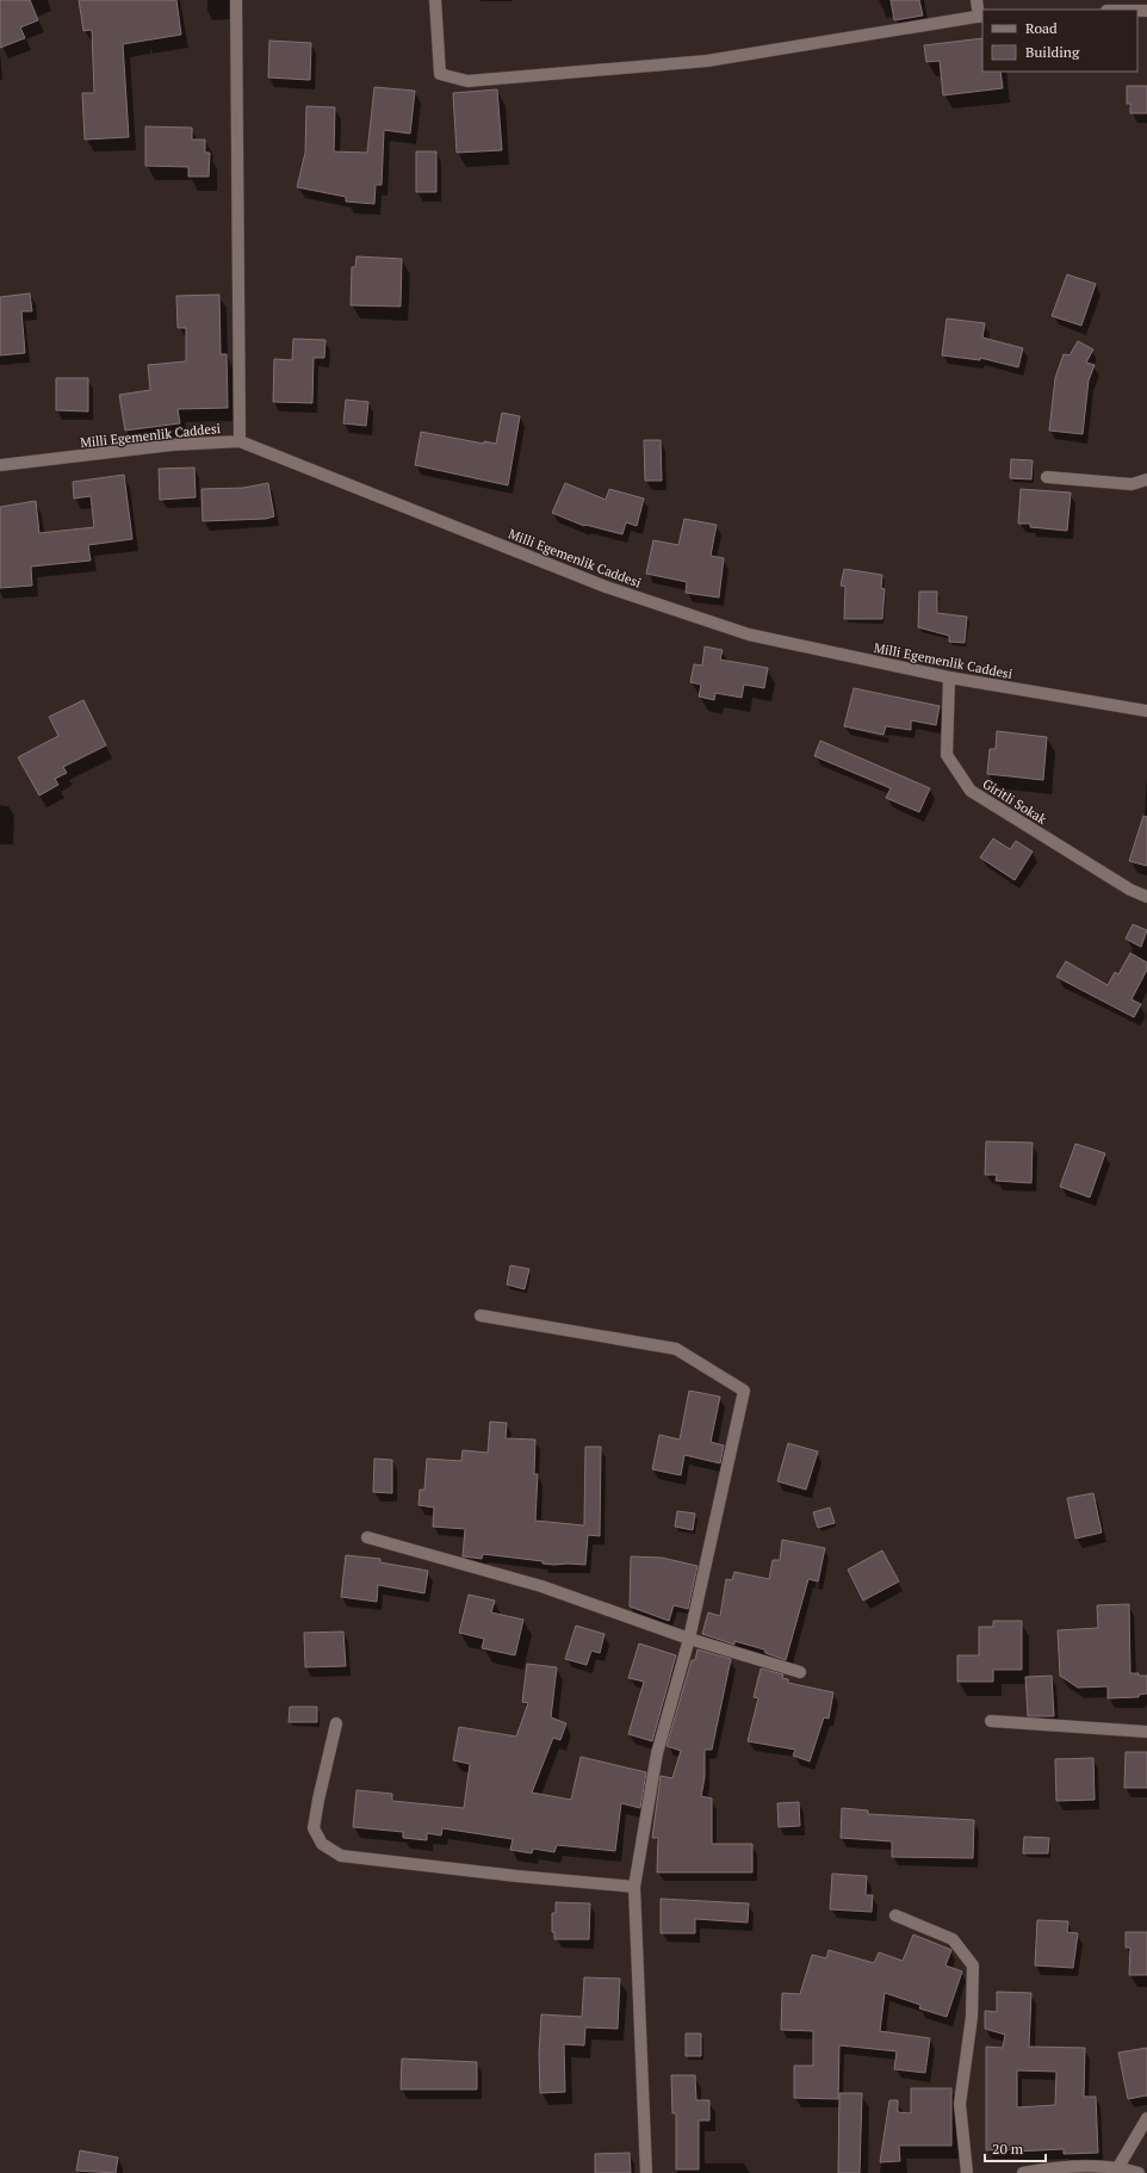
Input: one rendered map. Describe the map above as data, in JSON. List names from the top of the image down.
{
  "streets": {
    "street": ["Milli Egemenlik Caddesi", "Giritli Sokak"]
  },
  "crossings": [
    ["Milli Egemenlik Caddesi", "Giritli Sokak"]
  ],
  "legend": ["Road", "Building"],
  "scale_bar": "20 m"
}
